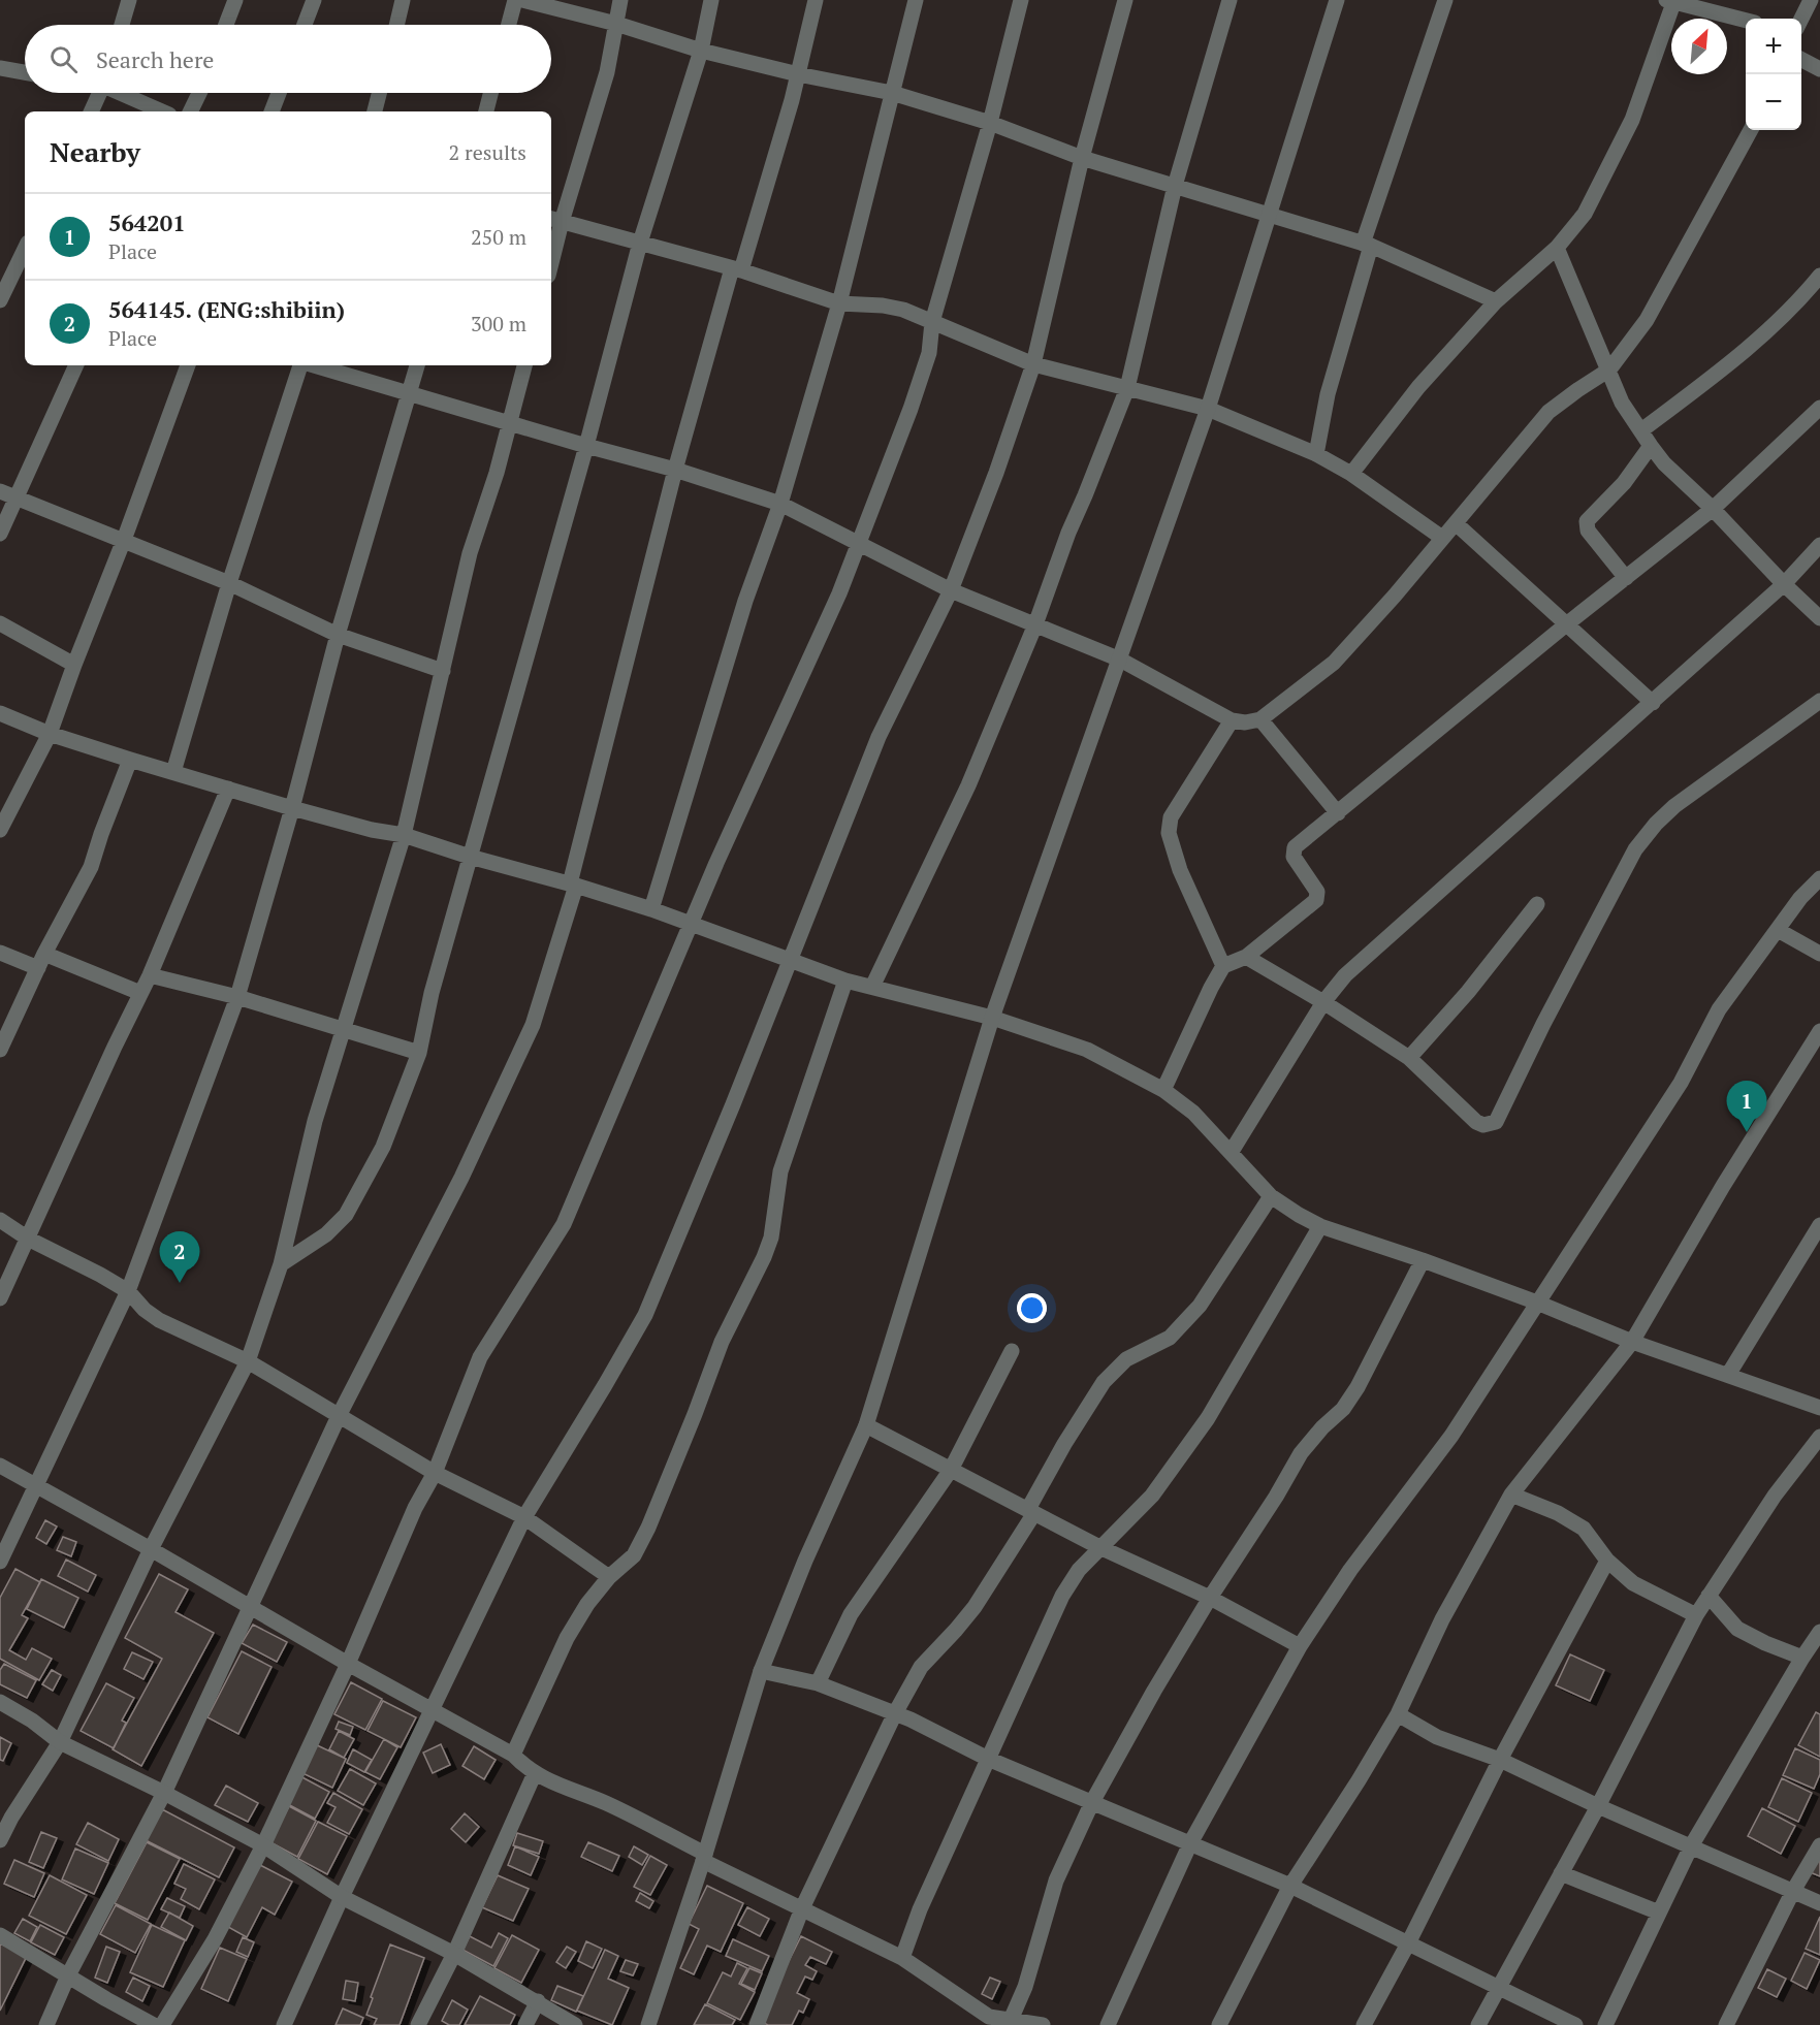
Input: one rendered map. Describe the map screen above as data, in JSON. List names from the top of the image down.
{
  "north": "top right",
  "page": {
    "map_buttons": ["+", "−"],
    "search": "Search here",
    "heading": ["Nearby", "2 results"],
    "list": [
      {
        "mark": "1",
        "name": "564201",
        "note": "Place",
        "value": "250 m"
      },
      {
        "mark": "2",
        "name": "564145. (ENG:shibiin)",
        "note": "Place",
        "value": "300 m"
      }
    ],
    "pins": ["1", "2"]
  }
}
